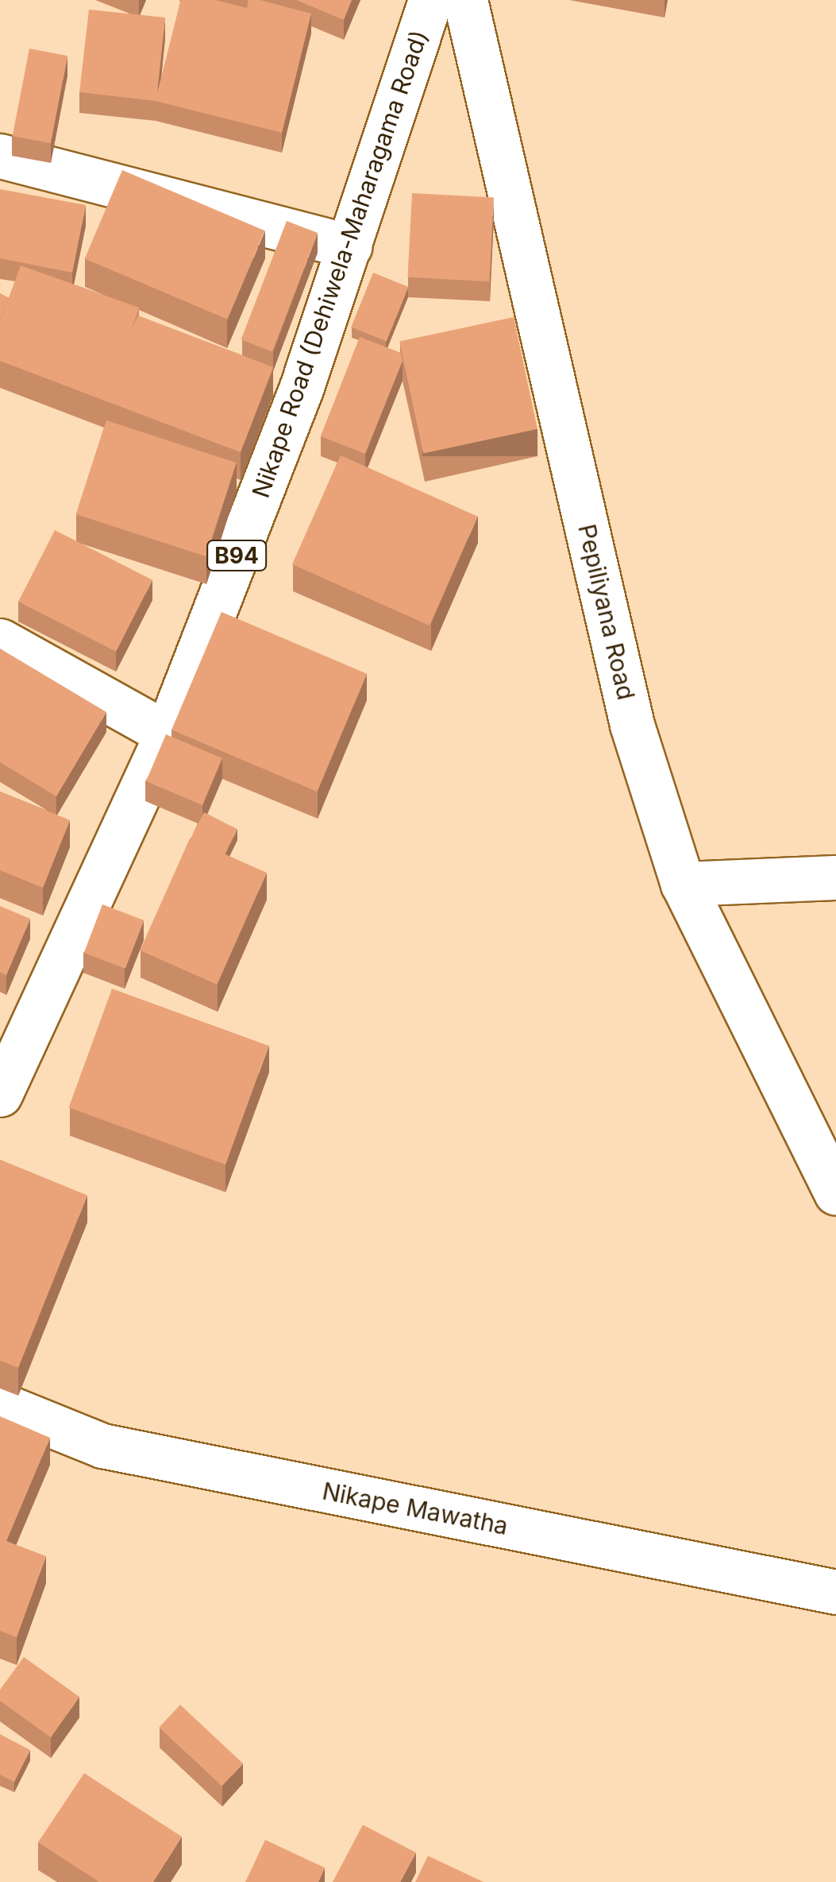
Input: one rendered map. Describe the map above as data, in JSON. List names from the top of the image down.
{
  "streets": {
    "main road": [
      "Nikape Road (Dehiwela-Maharagama Road)",
      "B94",
      "Pepiliyana Road",
      "Nikape Mawatha"
    ]
  }
}
